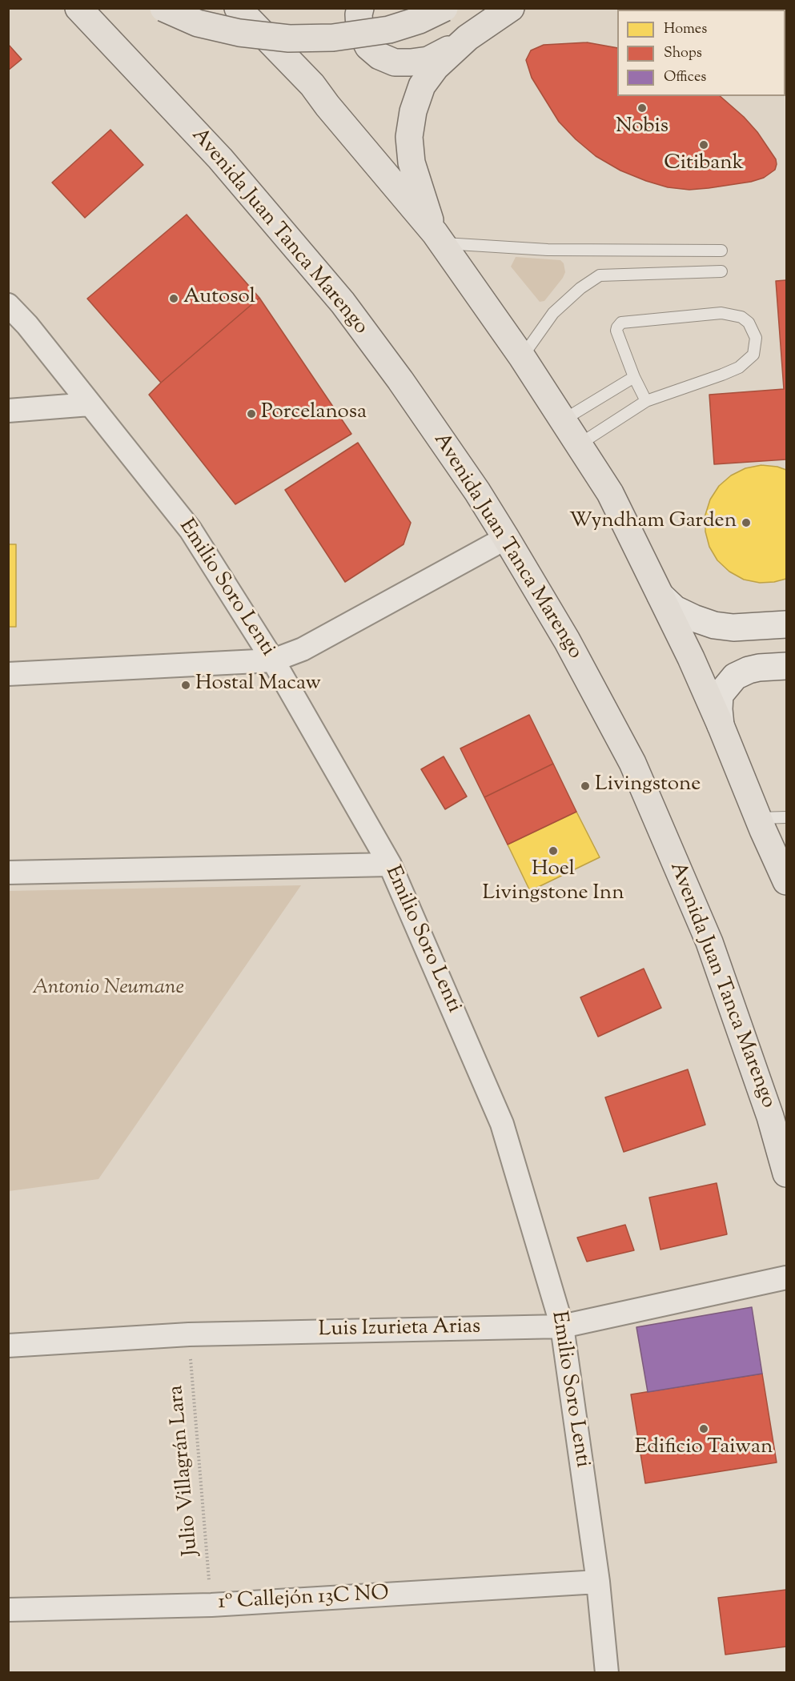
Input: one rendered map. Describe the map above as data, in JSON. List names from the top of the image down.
{
  "streets": {
    "main road": ["Avenida Juan Tanca Marengo"],
    "street": ["Emilio Soro Lenti", "Luis Izurieta Arias", "1º Callejón 13C NO"],
    "path": ["Julio Villagrán Lara"]
  },
  "crossings": [
    ["Emilio Soro Lenti", "Luis Izurieta Arias"],
    ["Emilio Soro Lenti", "1º Callejón 13C NO"],
    ["Luis Izurieta Arias", "Julio Villagrán Lara"],
    ["Julio Villagrán Lara", "1º Callejón 13C NO"]
  ],
  "parks": ["Antonio Neumane"],
  "places": [
    "Nobis",
    "Citibank",
    "Autosol",
    "Porcelanosa",
    "Wyndham Garden",
    "Hostal Macaw",
    "Livingstone",
    "Hoel Livingstone Inn",
    "Edificio Taiwan"
  ],
  "legend": ["Homes", "Shops", "Offices"]
}
